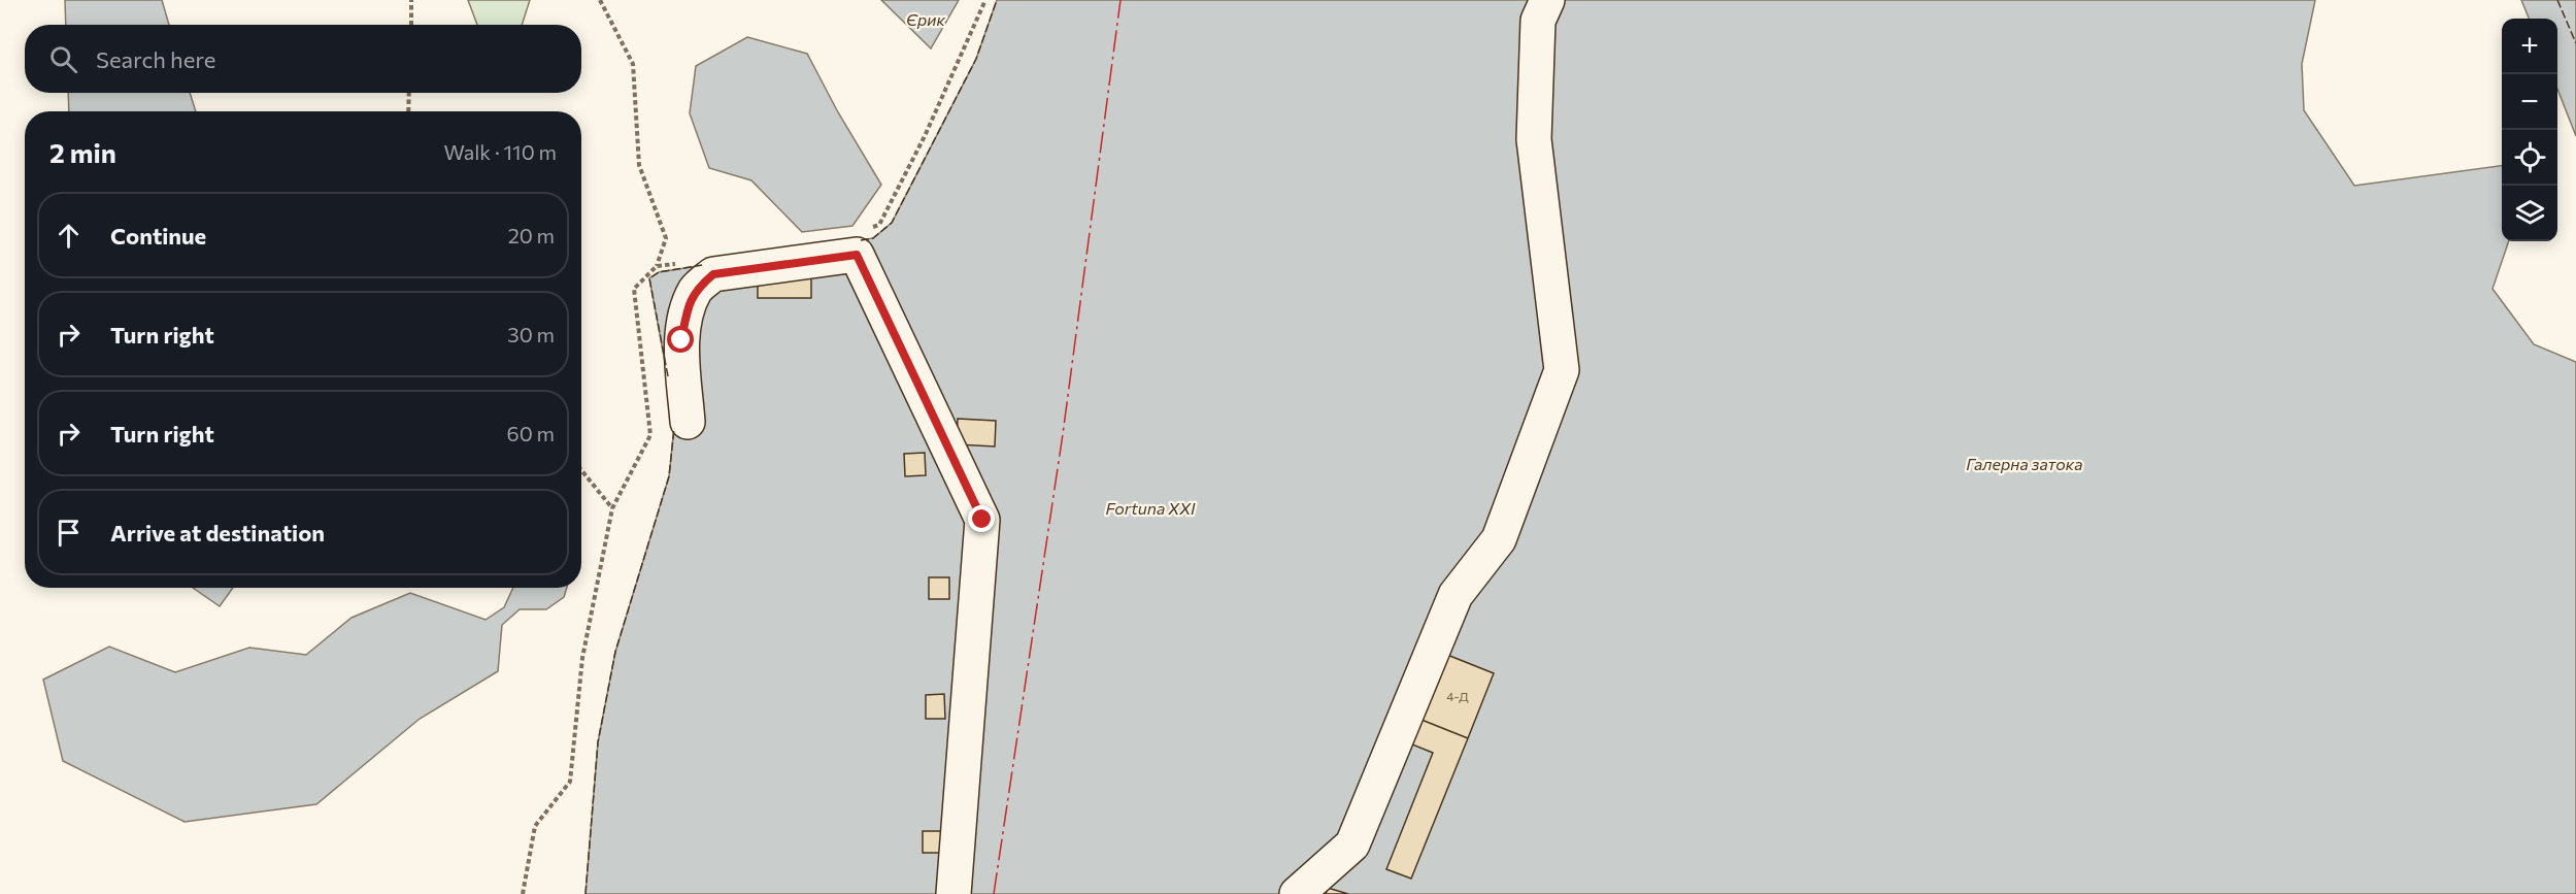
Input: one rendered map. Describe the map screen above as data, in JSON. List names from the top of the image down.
{
  "water": ["Єрик", "Галерна затока", "Fortuna XXI"],
  "house_numbers": ["4-Д"],
  "page": {
    "map_buttons": ["+", "−"],
    "search": "Search here",
    "heading": ["2 min", "Walk · 110 m"],
    "list": [
      ["Continue", "20 m"],
      ["Turn right", "30 m"],
      ["Turn right", "60 m"],
      "Arrive at destination"
    ]
  }
}
